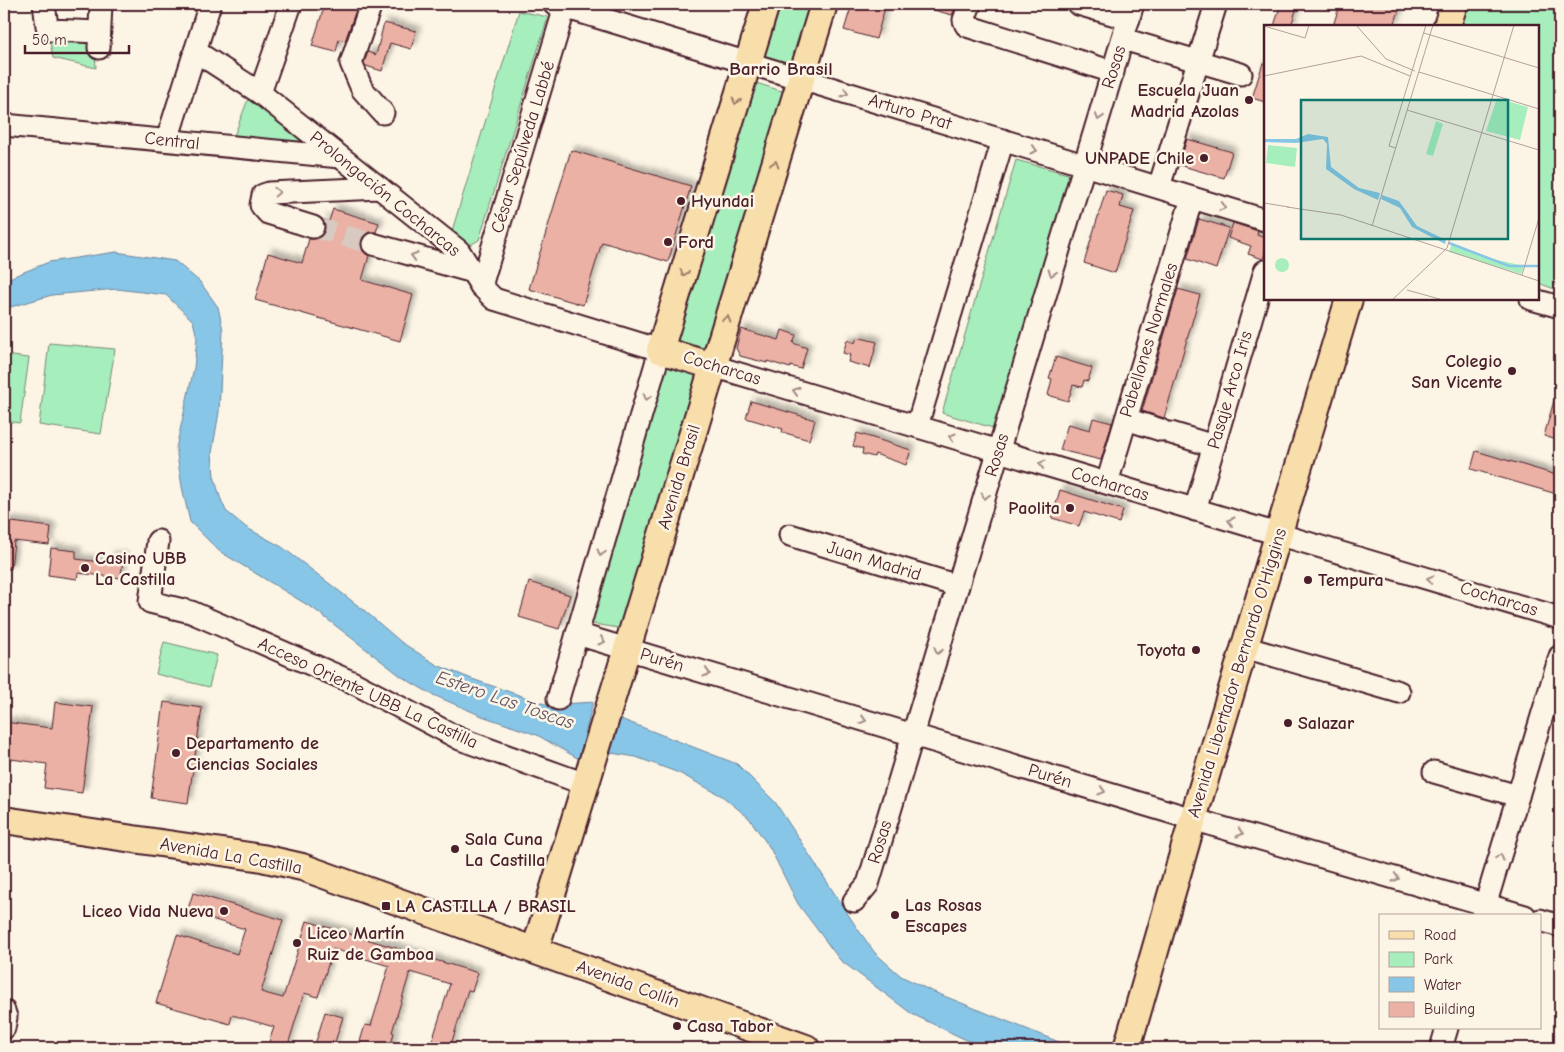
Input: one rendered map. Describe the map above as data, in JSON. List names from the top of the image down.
{
  "streets": {
    "main road": [
      "Cocharcas",
      "Avenida Brasil",
      "Avenida Libertador Bernardo O'Higgins",
      "Avenida La Castilla",
      "Avenida Collín"
    ],
    "street": [
      "Rosas",
      "Arturo Prat",
      "Central",
      "César Sepúlveda Labbé",
      "Prolongación Cocharcas",
      "Pabellones Normales",
      "Pasaje Arco Iris",
      "Juan Madrid",
      "Purén",
      "Acceso Oriente UBB La Castilla"
    ]
  },
  "crossings": [
    ["Rosas", "Arturo Prat"],
    ["Rosas", "Cocharcas"],
    ["Rosas", "Juan Madrid"],
    ["Rosas", "Purén"],
    ["Arturo Prat", "César Sepúlveda Labbé"],
    ["Arturo Prat", "Pabellones Normales"],
    ["Arturo Prat", "Avenida Brasil"],
    ["Central", "Prolongación Cocharcas"],
    ["César Sepúlveda Labbé", "Prolongación Cocharcas"],
    ["Prolongación Cocharcas", "Cocharcas"],
    ["Pabellones Normales", "Cocharcas"],
    ["Cocharcas", "Pasaje Arco Iris"],
    ["Cocharcas", "Avenida Brasil"],
    ["Cocharcas", "Avenida Libertador Bernardo O'Higgins"],
    ["Avenida Brasil", "Purén"],
    ["Avenida Brasil", "Acceso Oriente UBB La Castilla"],
    ["Avenida Brasil", "Avenida La Castilla"],
    ["Avenida Brasil", "Avenida Collín"],
    ["Purén", "Avenida Libertador Bernardo O'Higgins"],
    ["Avenida La Castilla", "Avenida Collín"]
  ],
  "one_way": ["Arturo Prat", "Cocharcas", "Purén"],
  "districts": ["Barrio Brasil"],
  "water": ["Estero Las Toscas"],
  "places": {
    "other": [
      "Escuela Juan Madrid Azolas",
      "UNPADE Chile",
      "Hyundai",
      "Ford",
      "Colegio San Vicente",
      "Paolita",
      "Casino UBB La Castilla",
      "Tempura",
      "Toyota",
      "Salazar",
      "Departamento de Ciencias Sociales",
      "Sala Cuna La Castilla",
      "Liceo Vida Nueva",
      "Las Rosas Escapes",
      "Liceo Martín Ruiz de Gamboa",
      "Casa Tabor"
    ],
    "transit": ["LA CASTILLA / BRASIL"]
  },
  "legend": [
    "Road",
    "Park",
    "Water",
    "Building"
  ],
  "scale_bar": "50 m"
}
